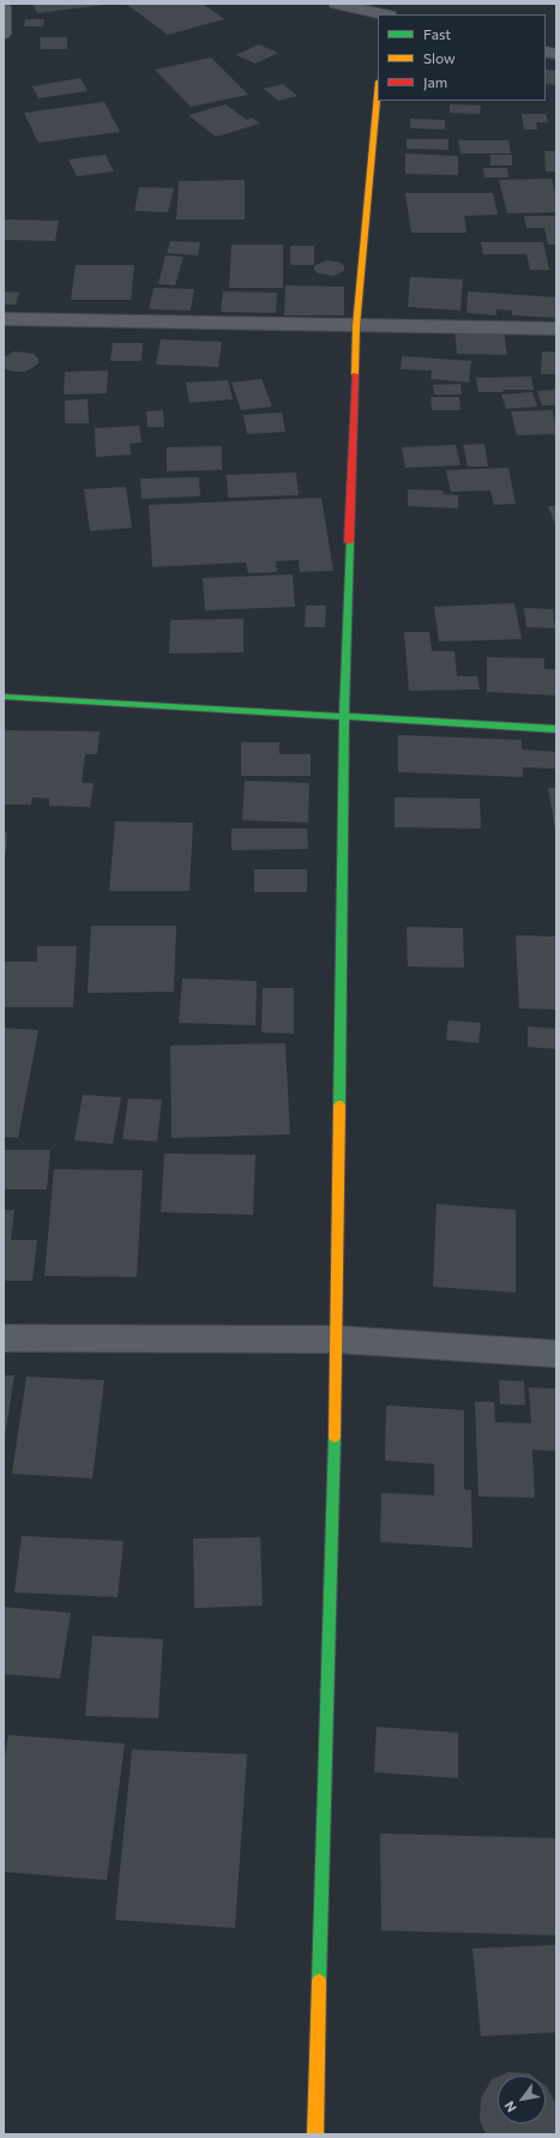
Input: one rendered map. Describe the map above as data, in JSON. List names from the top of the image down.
{
  "legend": ["Fast", "Slow", "Jam"],
  "north": "bottom left"
}
